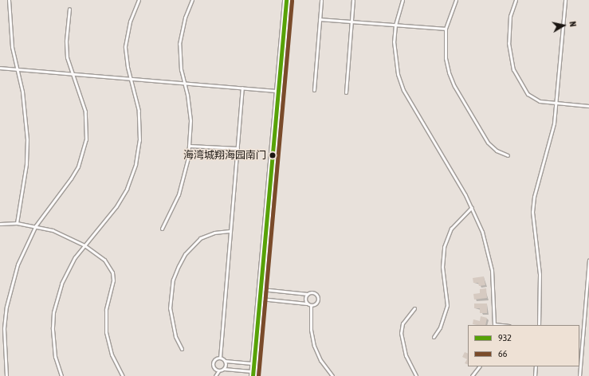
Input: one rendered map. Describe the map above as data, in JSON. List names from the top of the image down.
{
  "places": ["海湾城翔海园南门"],
  "lines": ["transit line 932", "transit line 66"],
  "legend": ["932", "66"],
  "north": "right"
}
